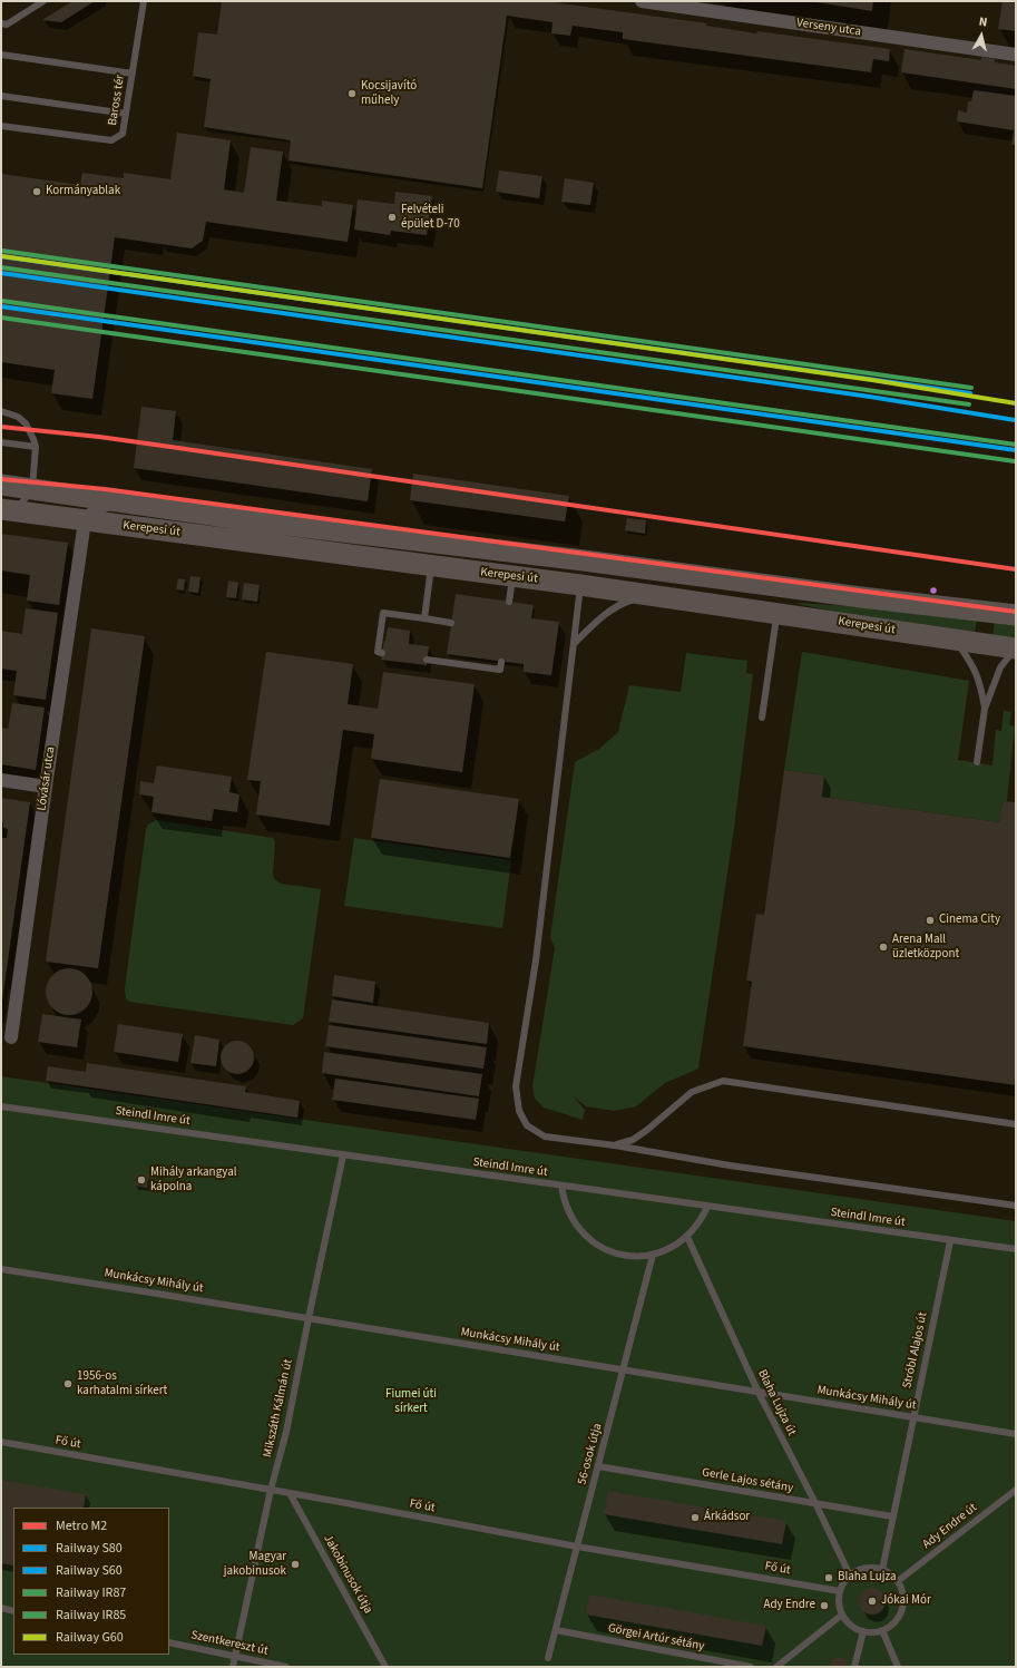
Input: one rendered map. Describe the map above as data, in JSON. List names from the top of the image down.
{
  "streets": {
    "main road": ["Kerepesi út"],
    "street": ["Verseny utca", "Lóvásár utca"],
    "lane": [
      "Baross tér",
      "Steindl Imre út",
      "Munkácsy Mihály út",
      "Stróbl Alajos út",
      "Blaha Lujza út",
      "Mikszáth Kálmán út",
      "Fő út",
      "56-osok útja",
      "Gerle Lajos sétány",
      "Ady Endre út",
      "Jakobinusok útja",
      "Görgei Artúr sétány",
      "Szentkereszt út"
    ]
  },
  "crossings": [
    ["Kerepesi út", "Lóvásár utca"],
    ["Steindl Imre út", "Stróbl Alajos út"],
    ["Steindl Imre út", "Mikszáth Kálmán út"],
    ["Munkácsy Mihály út", "Stróbl Alajos út"],
    ["Munkácsy Mihály út", "Blaha Lujza út"],
    ["Munkácsy Mihály út", "Mikszáth Kálmán út"],
    ["Munkácsy Mihály út", "56-osok útja"],
    ["Stróbl Alajos út", "Blaha Lujza út"],
    ["Stróbl Alajos út", "Fő út"],
    ["Stróbl Alajos út", "Gerle Lajos sétány"],
    ["Stróbl Alajos út", "Ady Endre út"],
    ["Blaha Lujza út", "Fő út"],
    ["Blaha Lujza út", "Gerle Lajos sétány"],
    ["Blaha Lujza út", "Ady Endre út"],
    ["Mikszáth Kálmán út", "Fő út"],
    ["Mikszáth Kálmán út", "Szentkereszt út"],
    ["Fő út", "56-osok útja"],
    ["Fő út", "Ady Endre út"],
    ["Fő út", "Jakobinusok útja"],
    ["56-osok útja", "Gerle Lajos sétány"],
    ["56-osok útja", "Görgei Artúr sétány"]
  ],
  "parks": ["Fiumei úti sírkert"],
  "places": [
    "Kocsijavító műhely",
    "Kormányablak",
    "Felvételi épület D-70",
    "Cinema City",
    "Arena Mall üzletközpont",
    "Mihály arkangyal kápolna",
    "1956-os karhatalmi sírkert",
    "Árkádsor",
    "Magyar jakobinusok",
    "Blaha Lujza",
    "Jókai Mór",
    "Ady Endre"
  ],
  "lines": [
    "rail line IR87",
    "rail line S80",
    "rail line G60",
    "rail line IR85",
    "rail line S60",
    "metro line M2"
  ],
  "legend": [
    "Metro M2",
    "Railway S80",
    "Railway S60",
    "Railway IR87",
    "Railway IR85",
    "Railway G60"
  ],
  "north": "top"
}
